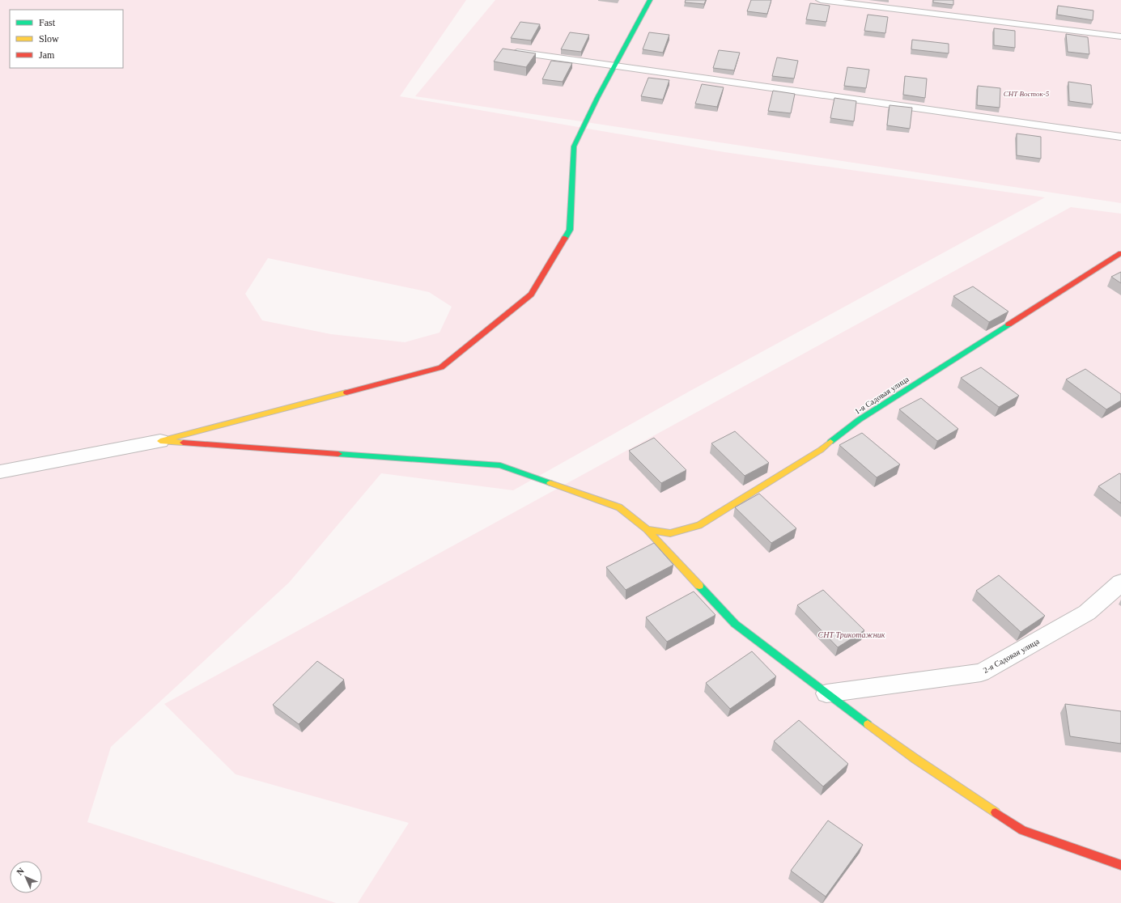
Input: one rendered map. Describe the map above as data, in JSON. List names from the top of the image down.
{
  "streets": {
    "street": ["1-я Садовая улица", "2-я Садовая улица"]
  },
  "parks": ["СНТ Восток-5", "СНТ Трикотажник"],
  "legend": ["Fast", "Slow", "Jam"],
  "north": "top left"
}
